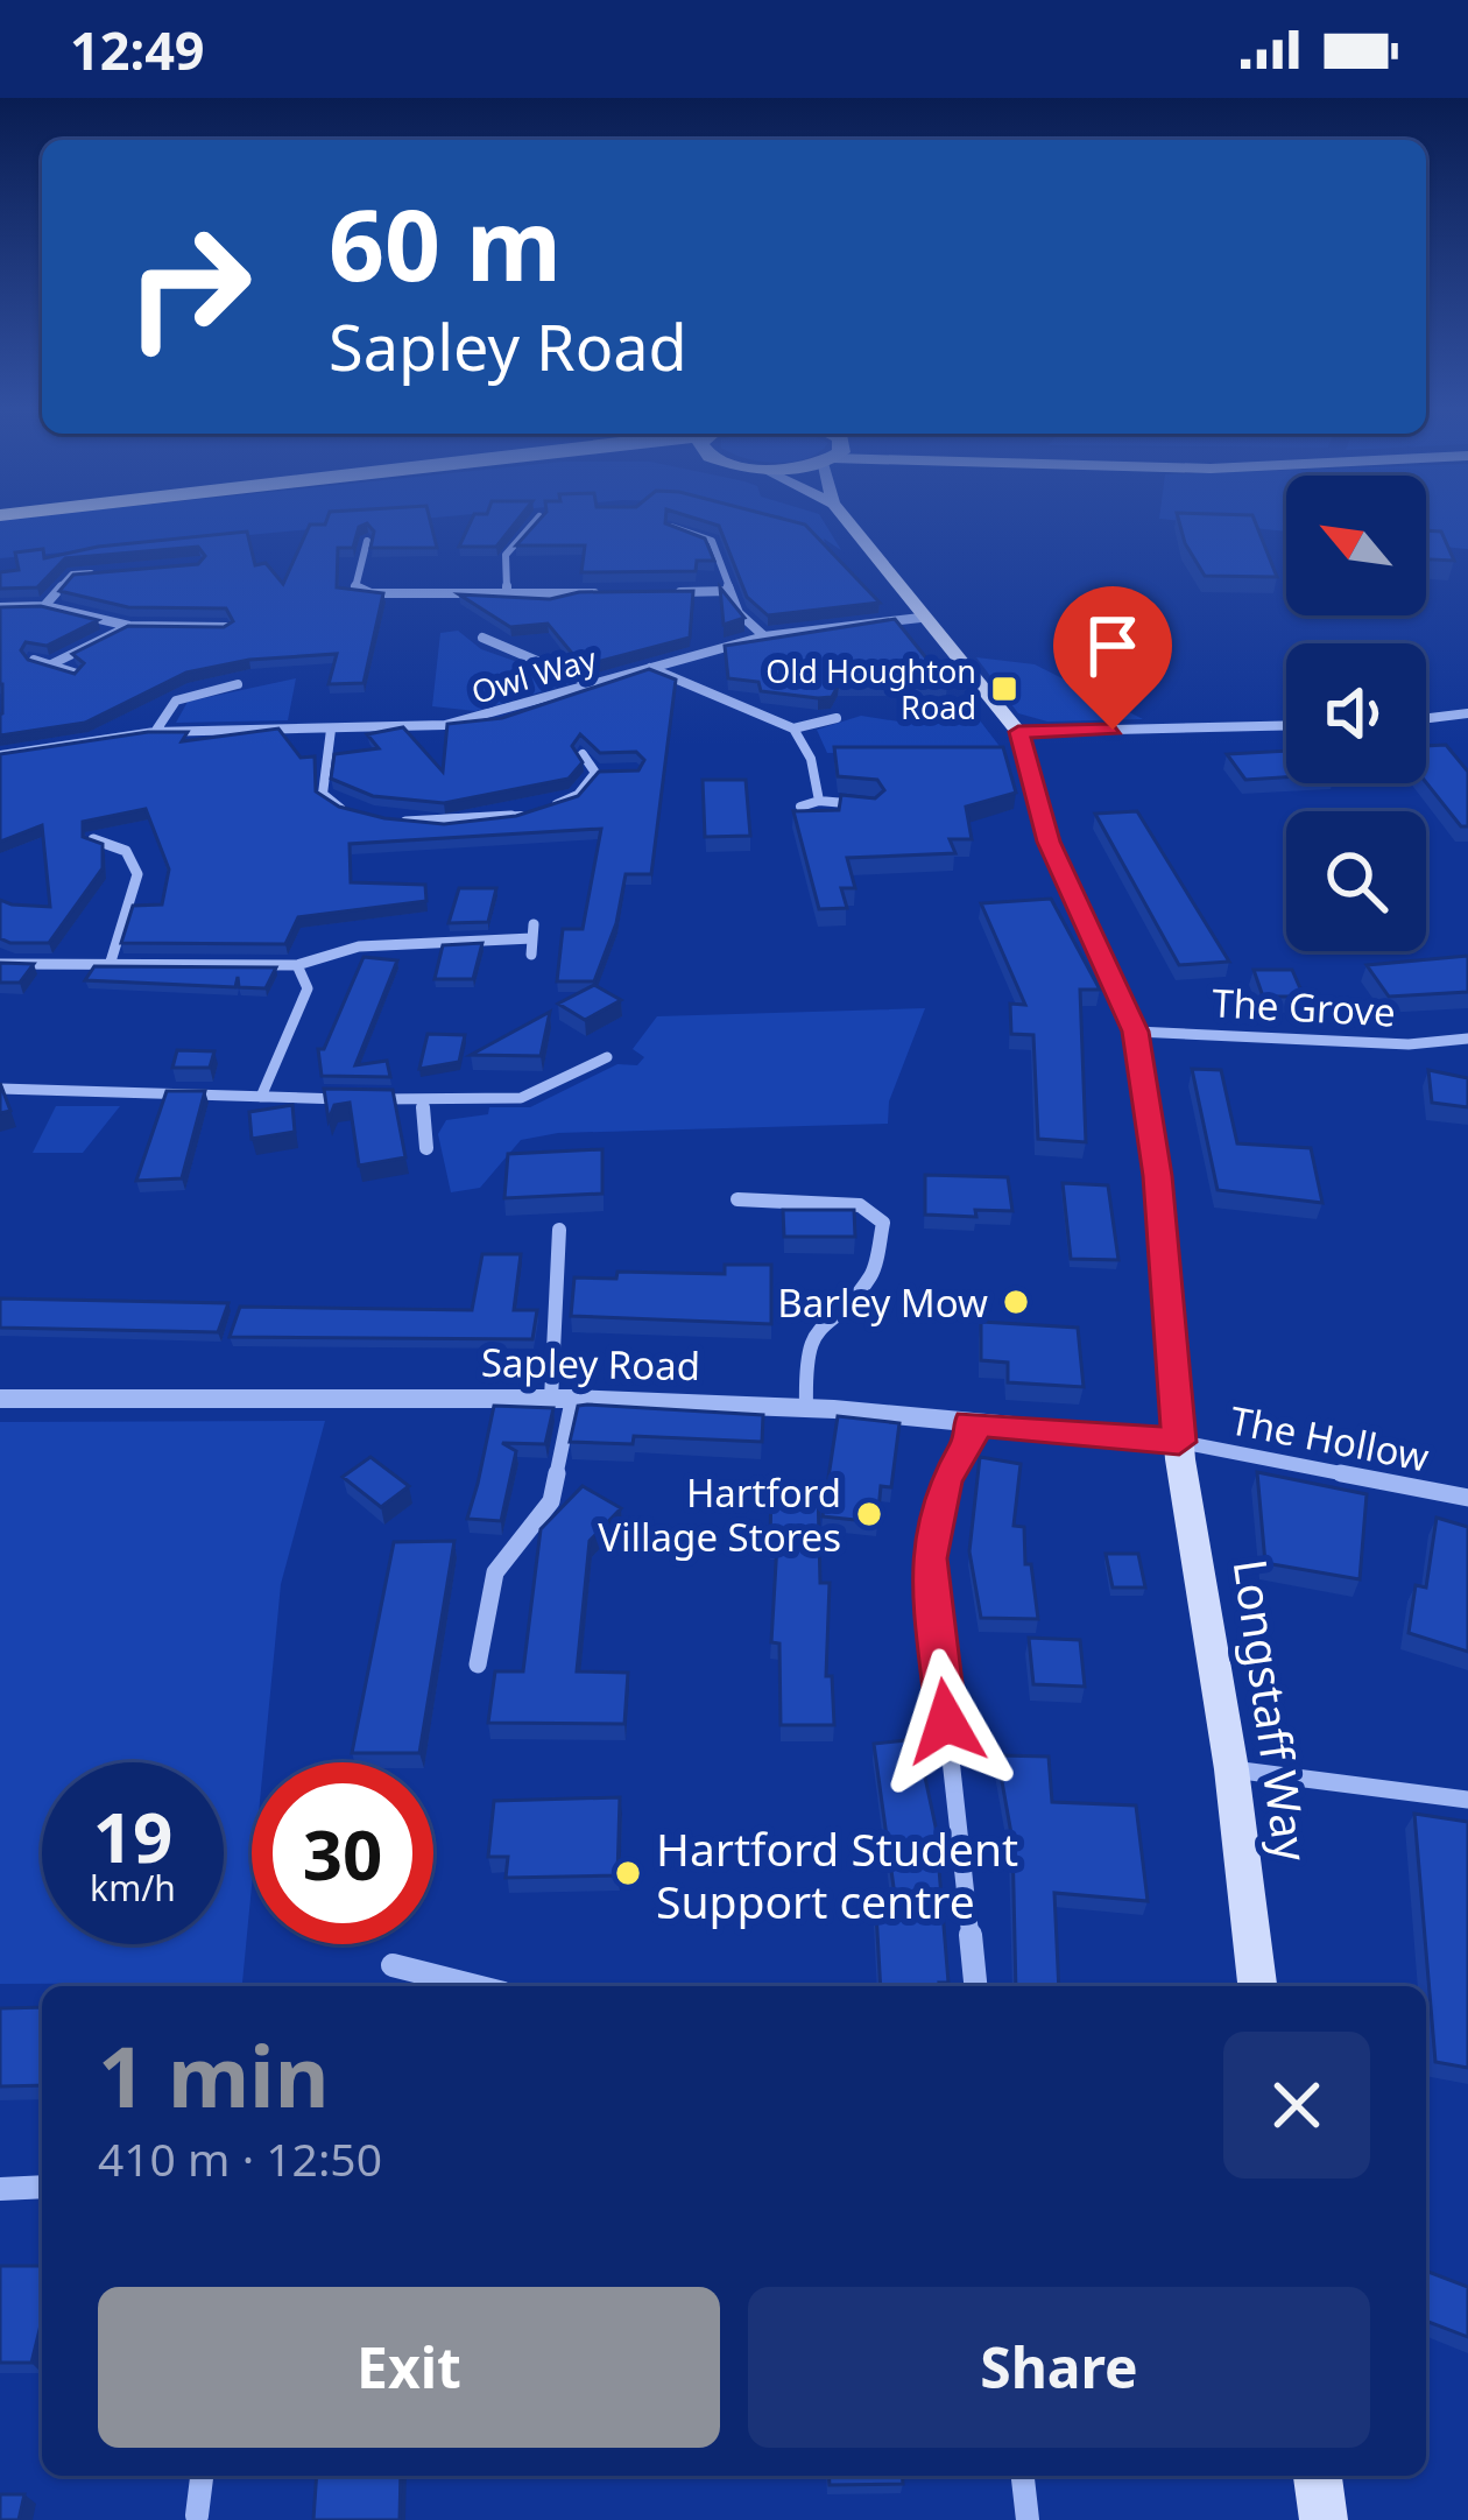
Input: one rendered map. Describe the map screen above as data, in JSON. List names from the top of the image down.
{
  "streets": {
    "main road": ["Longstaff Way"],
    "street": [
      "Owl Way",
      "The Grove",
      "Sapley Road",
      "The Hollow"
    ]
  },
  "crossings": [
    ["The Grove", "Longstaff Way"],
    ["Sapley Road", "The Hollow"],
    ["Sapley Road", "Longstaff Way"],
    ["The Hollow", "Longstaff Way"]
  ],
  "places": {
    "transit": ["Old Houghton Road"],
    "other": ["Barley Mow", "Hartford Village Stores", "Hartford Student Support centre"]
  },
  "north": "top left",
  "page": {
    "status": "12:49",
    "turn": ["60 m", "Sapley Road"],
    "speed": "19 km/h",
    "limit": "30",
    "heading": ["1 min", "410 m · 12:50"],
    "buttons": ["Exit", "Share"]
  }
}
